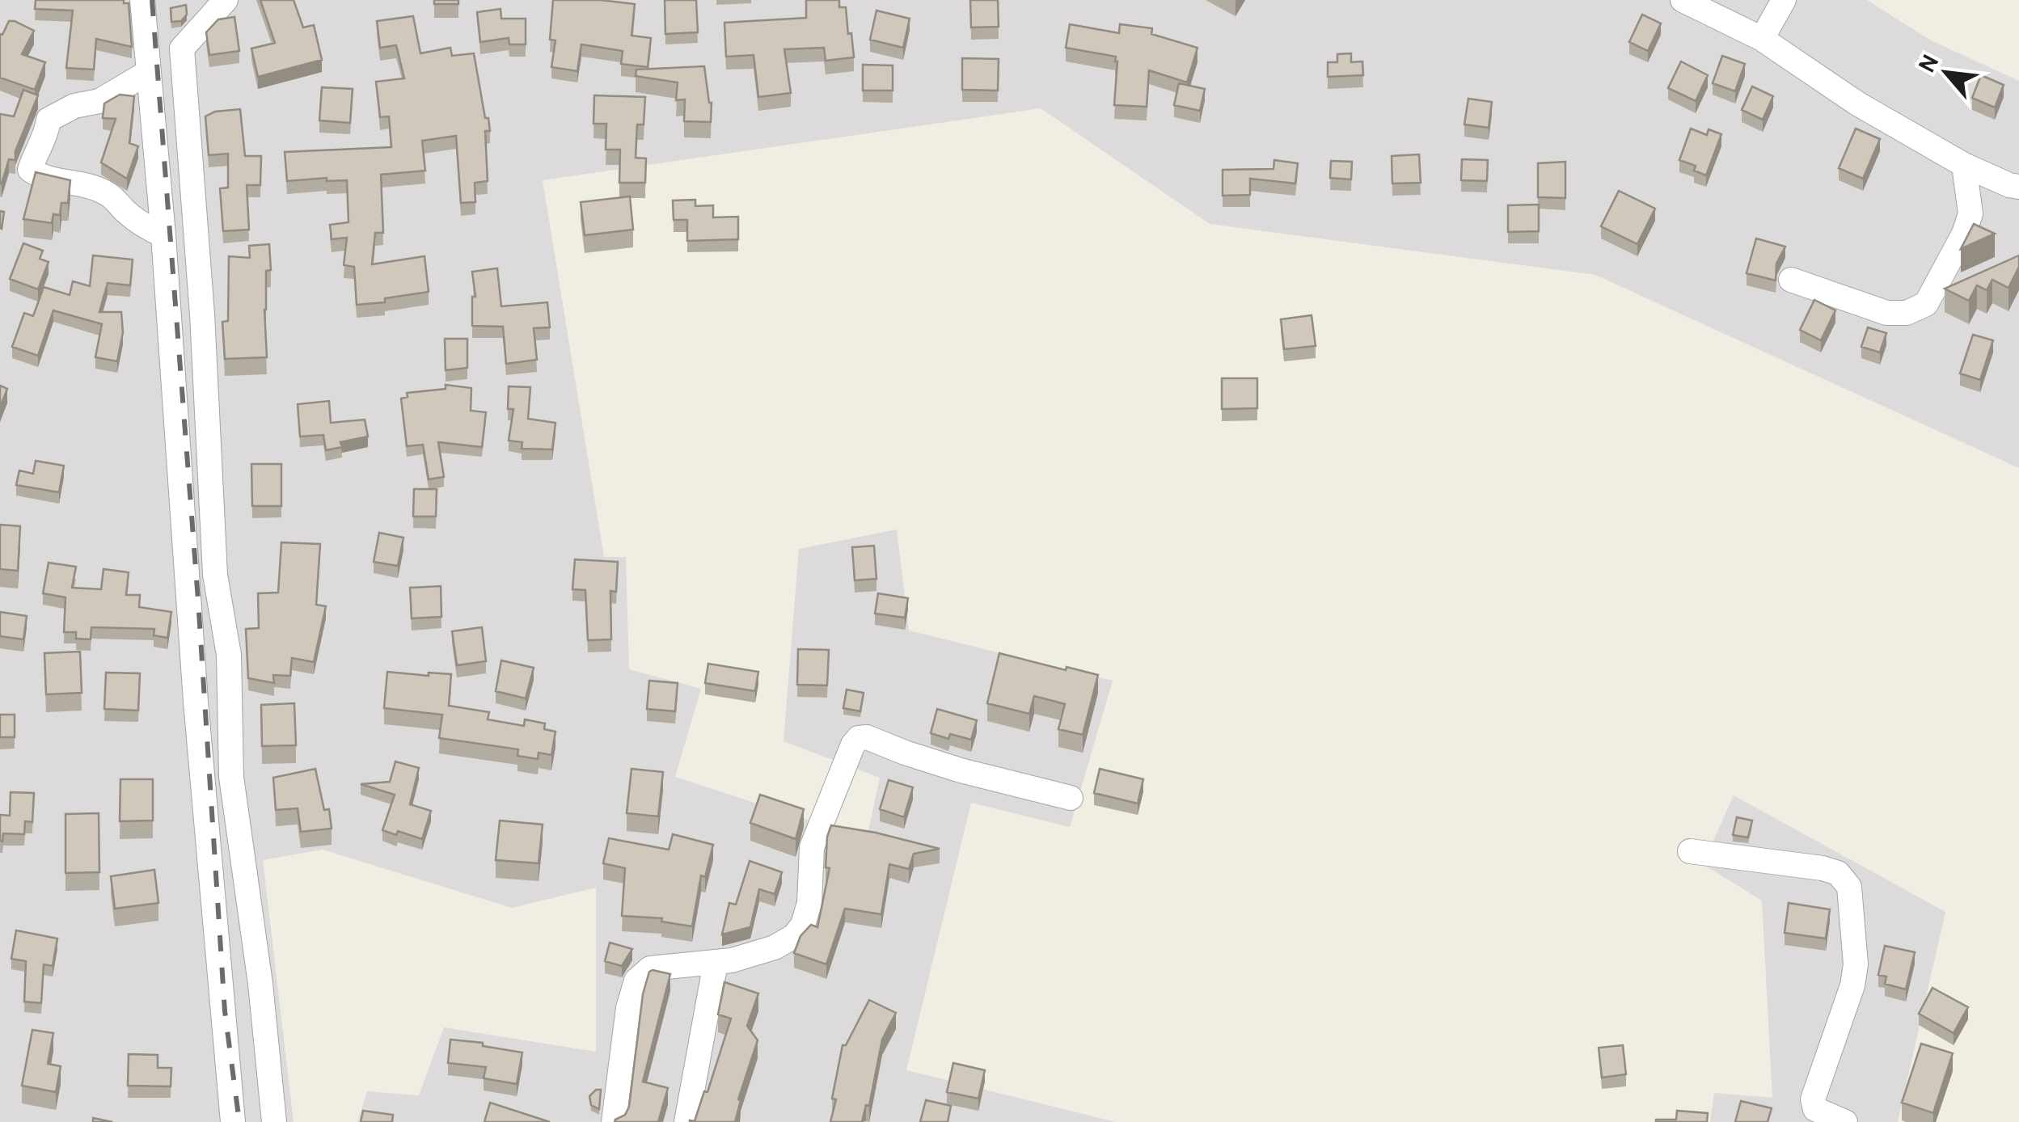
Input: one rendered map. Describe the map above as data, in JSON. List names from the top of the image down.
{
  "north": "top left"
}
